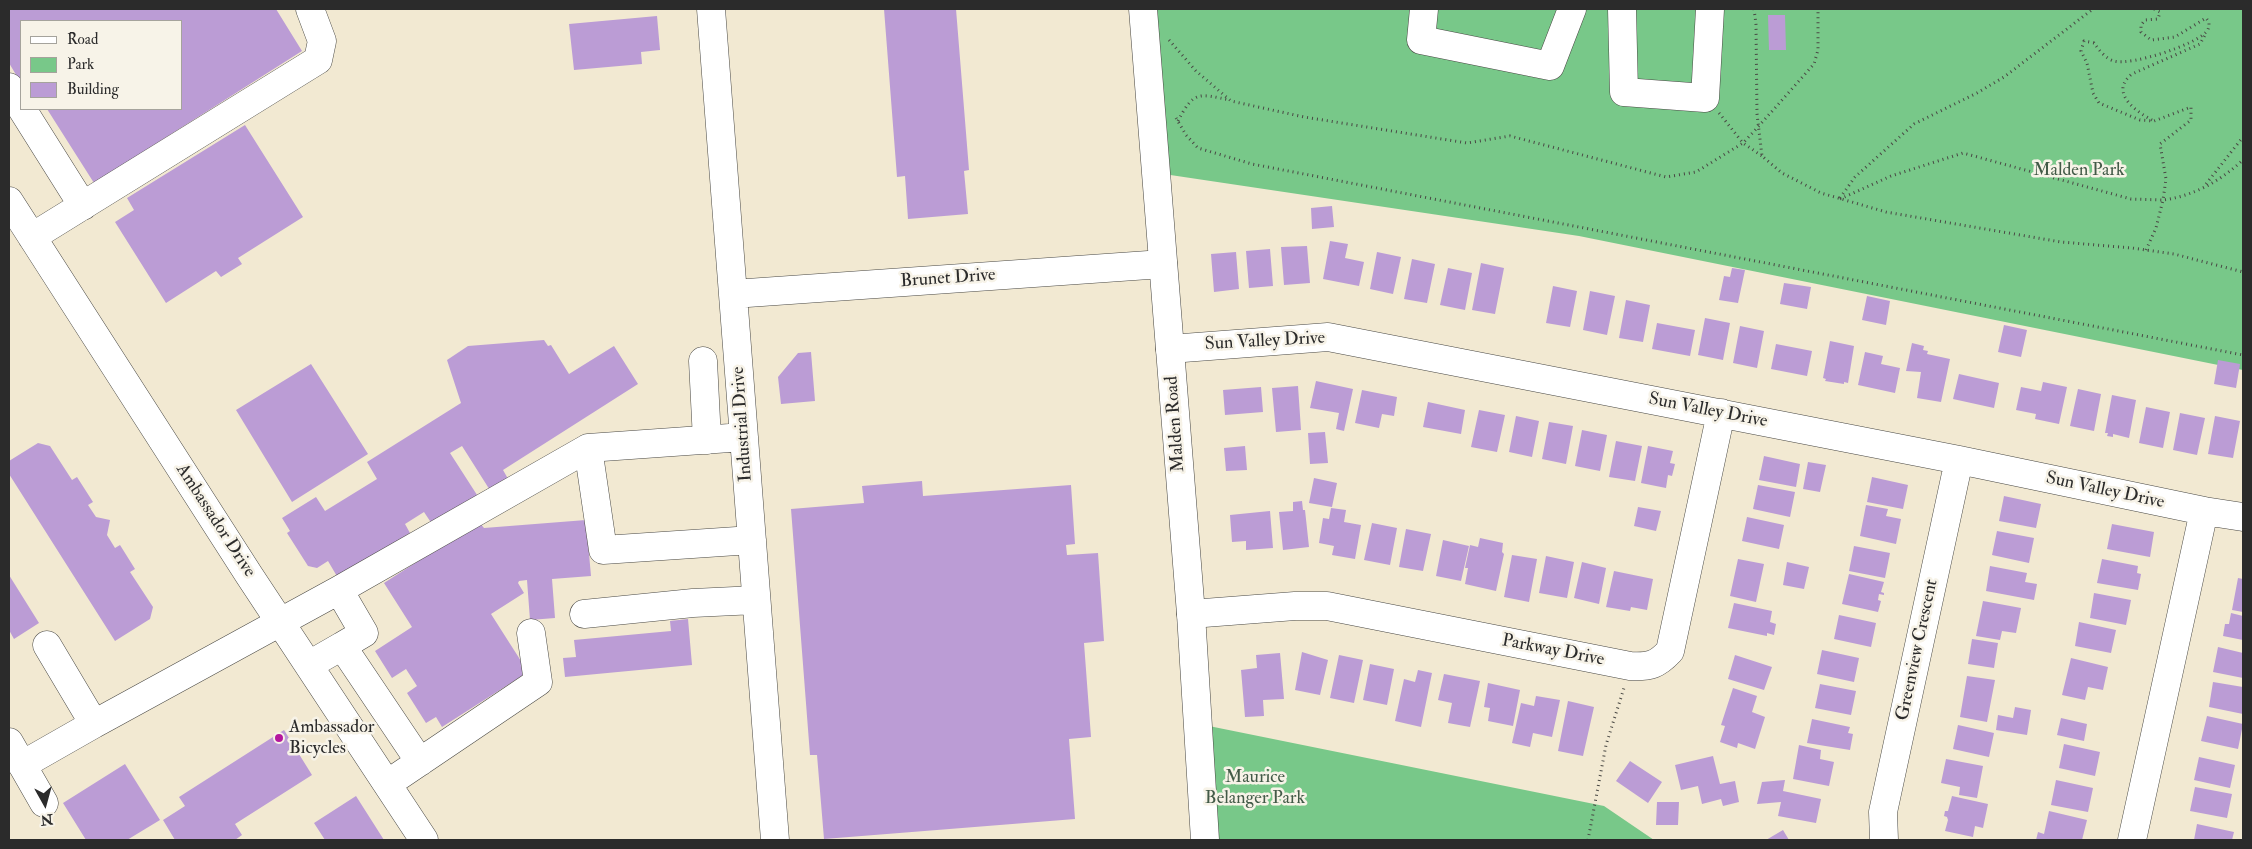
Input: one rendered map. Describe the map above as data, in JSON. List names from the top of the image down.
{
  "streets": {
    "street": [
      "Brunet Drive",
      "Sun Valley Drive",
      "Industrial Drive",
      "Malden Road",
      "Ambassador Drive",
      "Greenview Crescent",
      "Parkway Drive"
    ]
  },
  "crossings": [
    ["Brunet Drive", "Industrial Drive"],
    ["Brunet Drive", "Malden Road"],
    ["Sun Valley Drive", "Malden Road"],
    ["Sun Valley Drive", "Greenview Crescent"],
    ["Sun Valley Drive", "Parkway Drive"],
    ["Malden Road", "Parkway Drive"]
  ],
  "parks": ["Malden Park", "Maurice Belanger Park"],
  "places": ["Ambassador Bicycles"],
  "legend": ["Road", "Park", "Building"],
  "north": "bottom"
}
